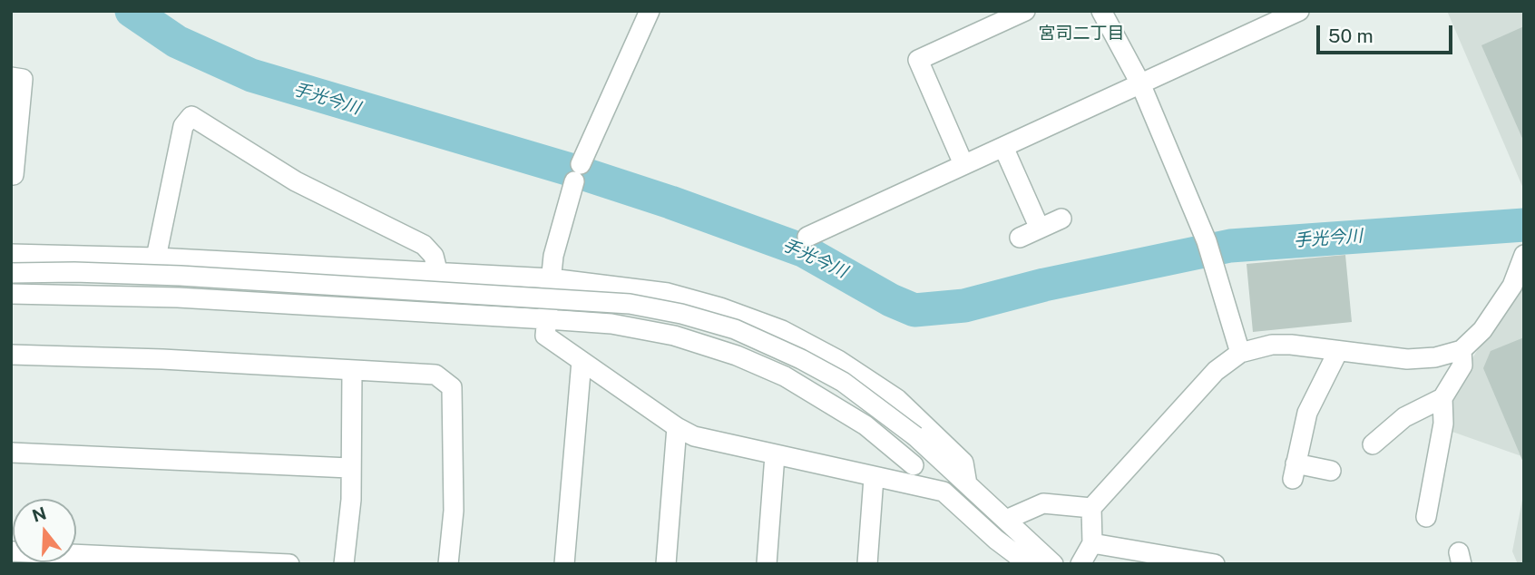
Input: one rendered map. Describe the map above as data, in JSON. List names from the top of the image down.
{
  "districts": ["宮司二丁目"],
  "water": ["手光今川"],
  "scale_bar": "50 m",
  "north": "top"
}
